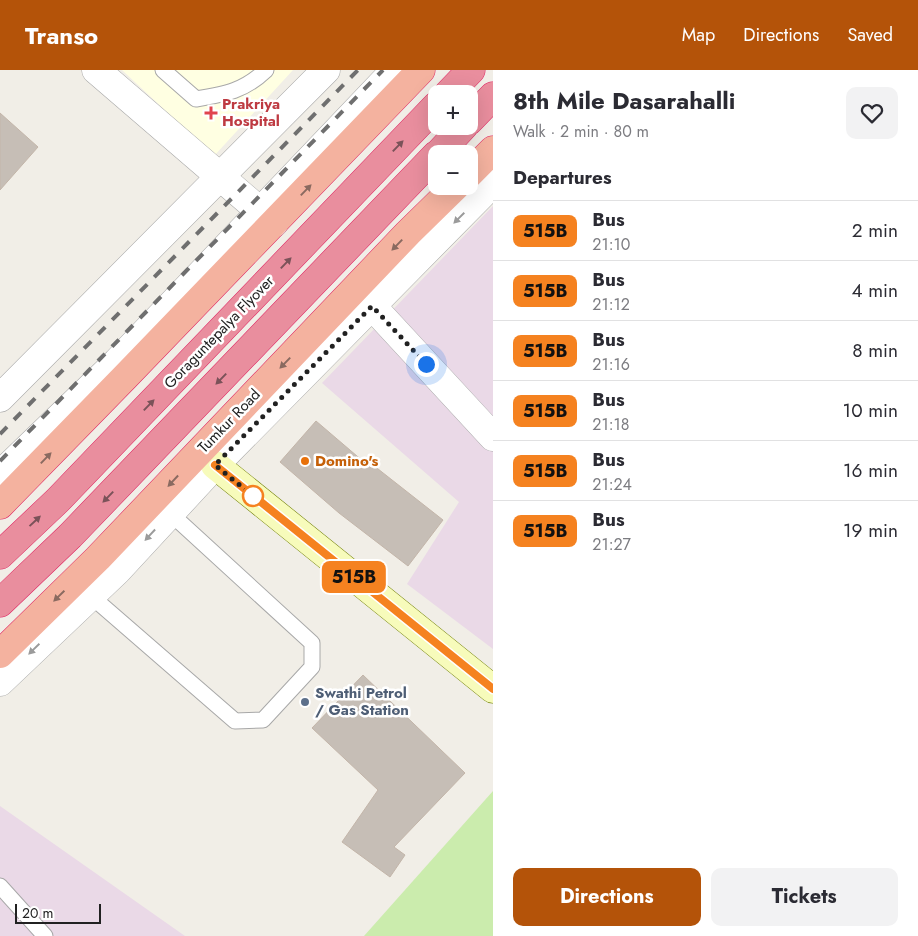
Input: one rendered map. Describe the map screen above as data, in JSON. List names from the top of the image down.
{
  "streets": {
    "highway": ["Goraguntepalya Flyover", "Tumkur Road"]
  },
  "places": {
    "health": ["Prakriya Hospital"],
    "other": ["Domino's", "Swathi Petrol / Gas Station"]
  },
  "lines": ["bus line 515B"],
  "scale_bar": "20 m",
  "page": {
    "header": "Transo",
    "nav": ["Map", "Directions", "Saved"],
    "on_map": "515B",
    "heading": [
      ["8th Mile Dasarahalli", "Walk · 2 min · 80 m"],
      "Departures"
    ],
    "map_buttons": ["+", "−"],
    "list": [
      {
        "mark": "515B",
        "name": "Bus",
        "note": "21:10",
        "value": "2 min"
      },
      {
        "mark": "515B",
        "name": "Bus",
        "note": "21:12",
        "value": "4 min"
      },
      {
        "mark": "515B",
        "name": "Bus",
        "note": "21:16",
        "value": "8 min"
      },
      {
        "mark": "515B",
        "name": "Bus",
        "note": "21:18",
        "value": "10 min"
      },
      {
        "mark": "515B",
        "name": "Bus",
        "note": "21:24",
        "value": "16 min"
      },
      {
        "mark": "515B",
        "name": "Bus",
        "note": "21:27",
        "value": "19 min"
      }
    ],
    "buttons": ["Directions", "Tickets"],
    "scale": "20 m"
  }
}
